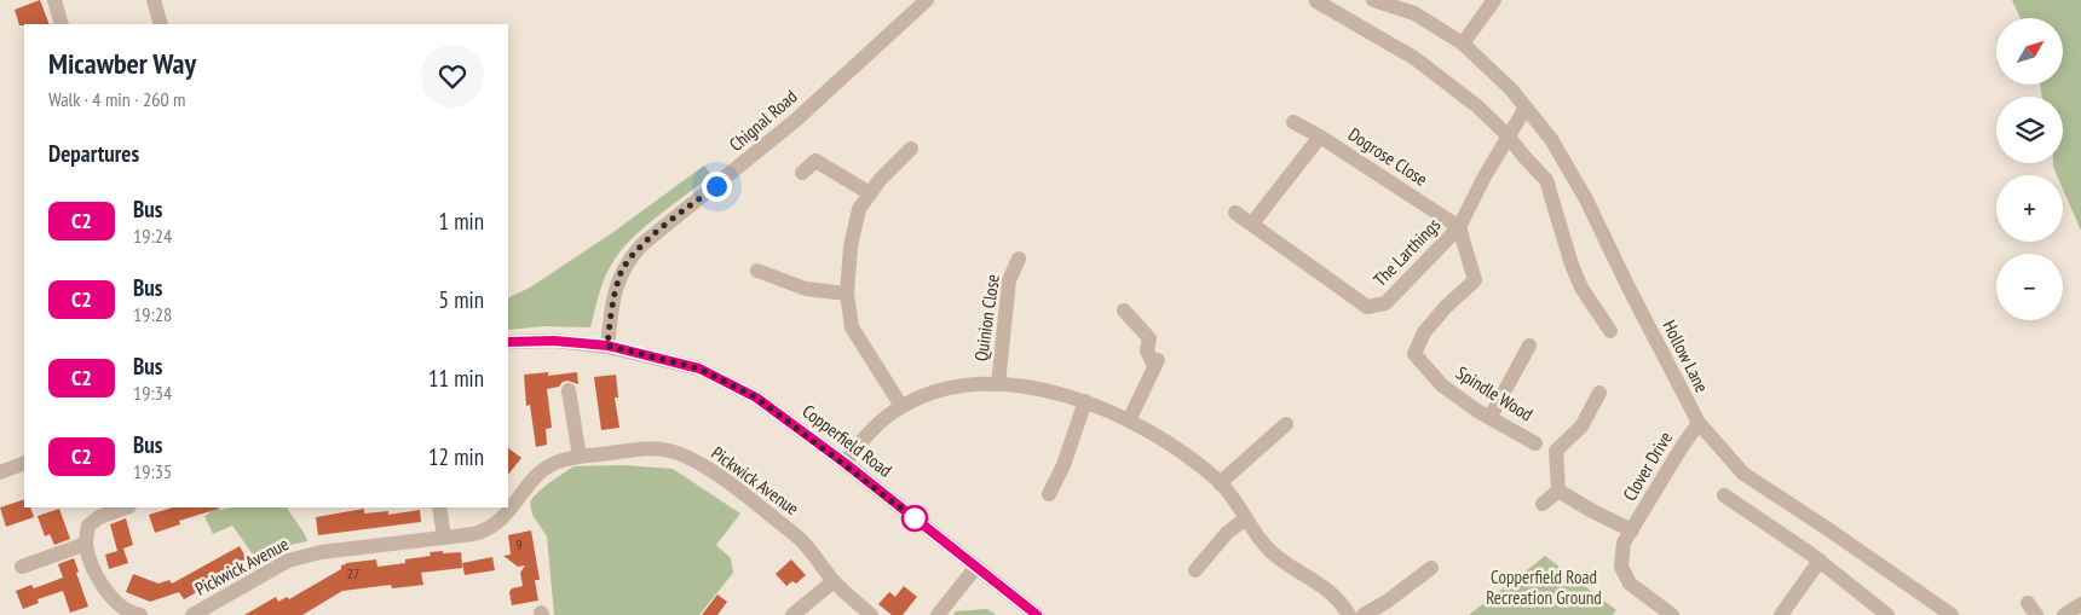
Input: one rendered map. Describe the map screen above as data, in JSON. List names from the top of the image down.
{
  "streets": {
    "street": [
      "Chignal Road",
      "Dogrose Close",
      "The Larthings",
      "Quinion Close",
      "Hollow Lane",
      "Spindle Wood",
      "Copperfield Road",
      "Clover Drive",
      "Pickwick Avenue"
    ]
  },
  "crossings": [
    ["Chignal Road", "Copperfield Road"],
    ["Dogrose Close", "The Larthings"],
    ["Dogrose Close", "Spindle Wood"],
    ["The Larthings", "Hollow Lane"],
    ["The Larthings", "Spindle Wood"],
    ["Hollow Lane", "Clover Drive"]
  ],
  "parks": ["Copperfield Road Recreation Ground"],
  "lines": ["bus line C2"],
  "house_numbers": ["9", "27"],
  "north": "top right",
  "page": {
    "map_buttons": ["+", "−"],
    "heading": [
      ["Micawber Way", "Walk · 4 min · 260 m"],
      "Departures"
    ],
    "list": [
      {
        "mark": "C2",
        "name": "Bus",
        "note": "19:24",
        "value": "1 min"
      },
      {
        "mark": "C2",
        "name": "Bus",
        "note": "19:28",
        "value": "5 min"
      },
      {
        "mark": "C2",
        "name": "Bus",
        "note": "19:34",
        "value": "11 min"
      },
      {
        "mark": "C2",
        "name": "Bus",
        "note": "19:35",
        "value": "12 min"
      }
    ]
  }
}
